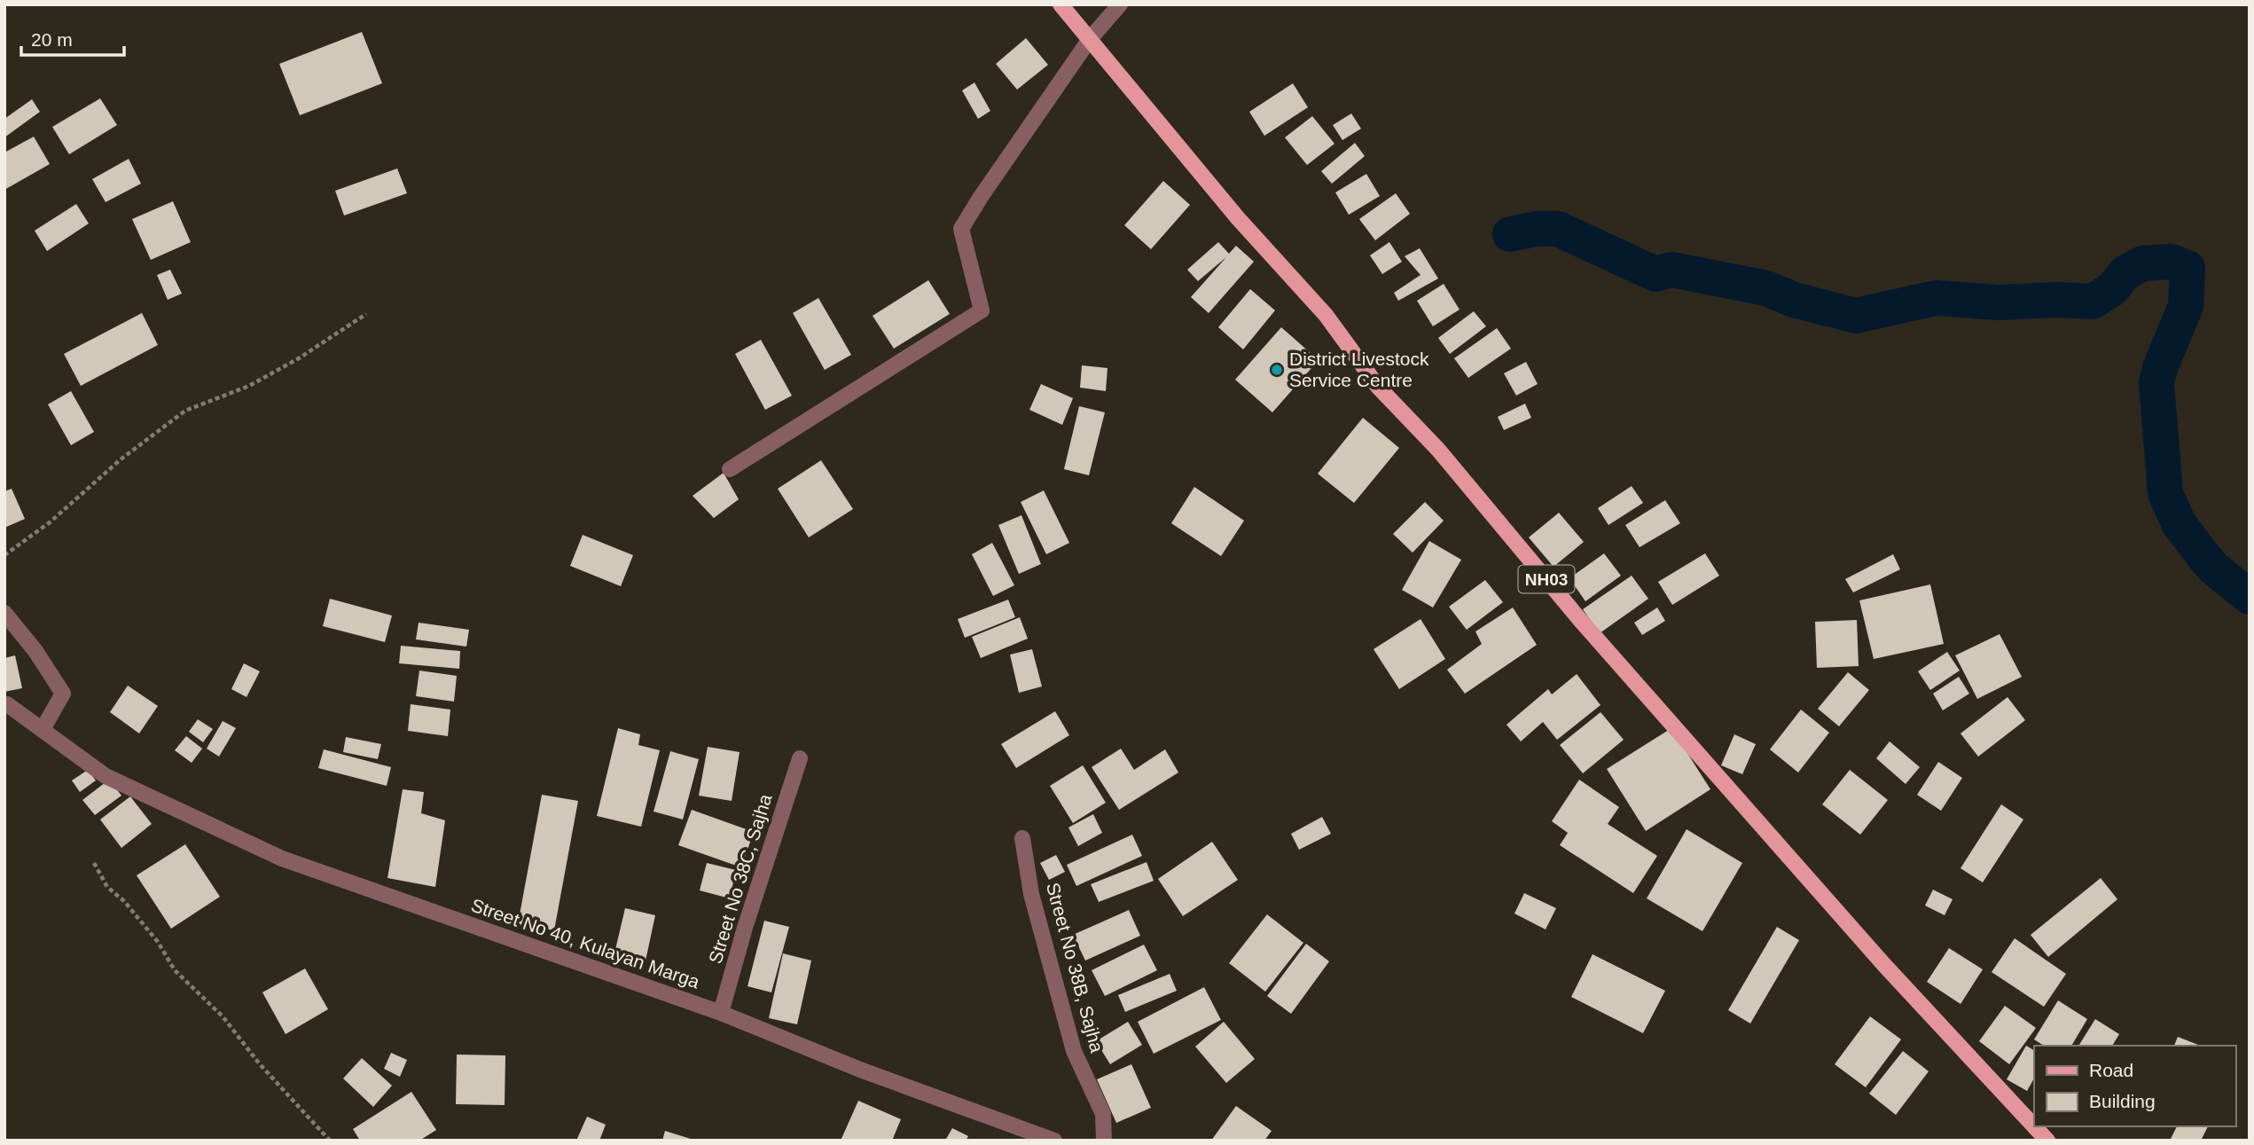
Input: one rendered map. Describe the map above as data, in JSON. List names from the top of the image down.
{
  "streets": {
    "main road": ["NH03"],
    "street": ["Street No 38C, Sajha", "Street No 40, Kulayan Marga", "Street No 38B, Sajha"]
  },
  "crossings": [
    ["Street No 38C, Sajha", "Street No 40, Kulayan Marga"]
  ],
  "places": ["District Livestock Service Centre"],
  "legend": ["Road", "Building"],
  "scale_bar": "20 m"
}
